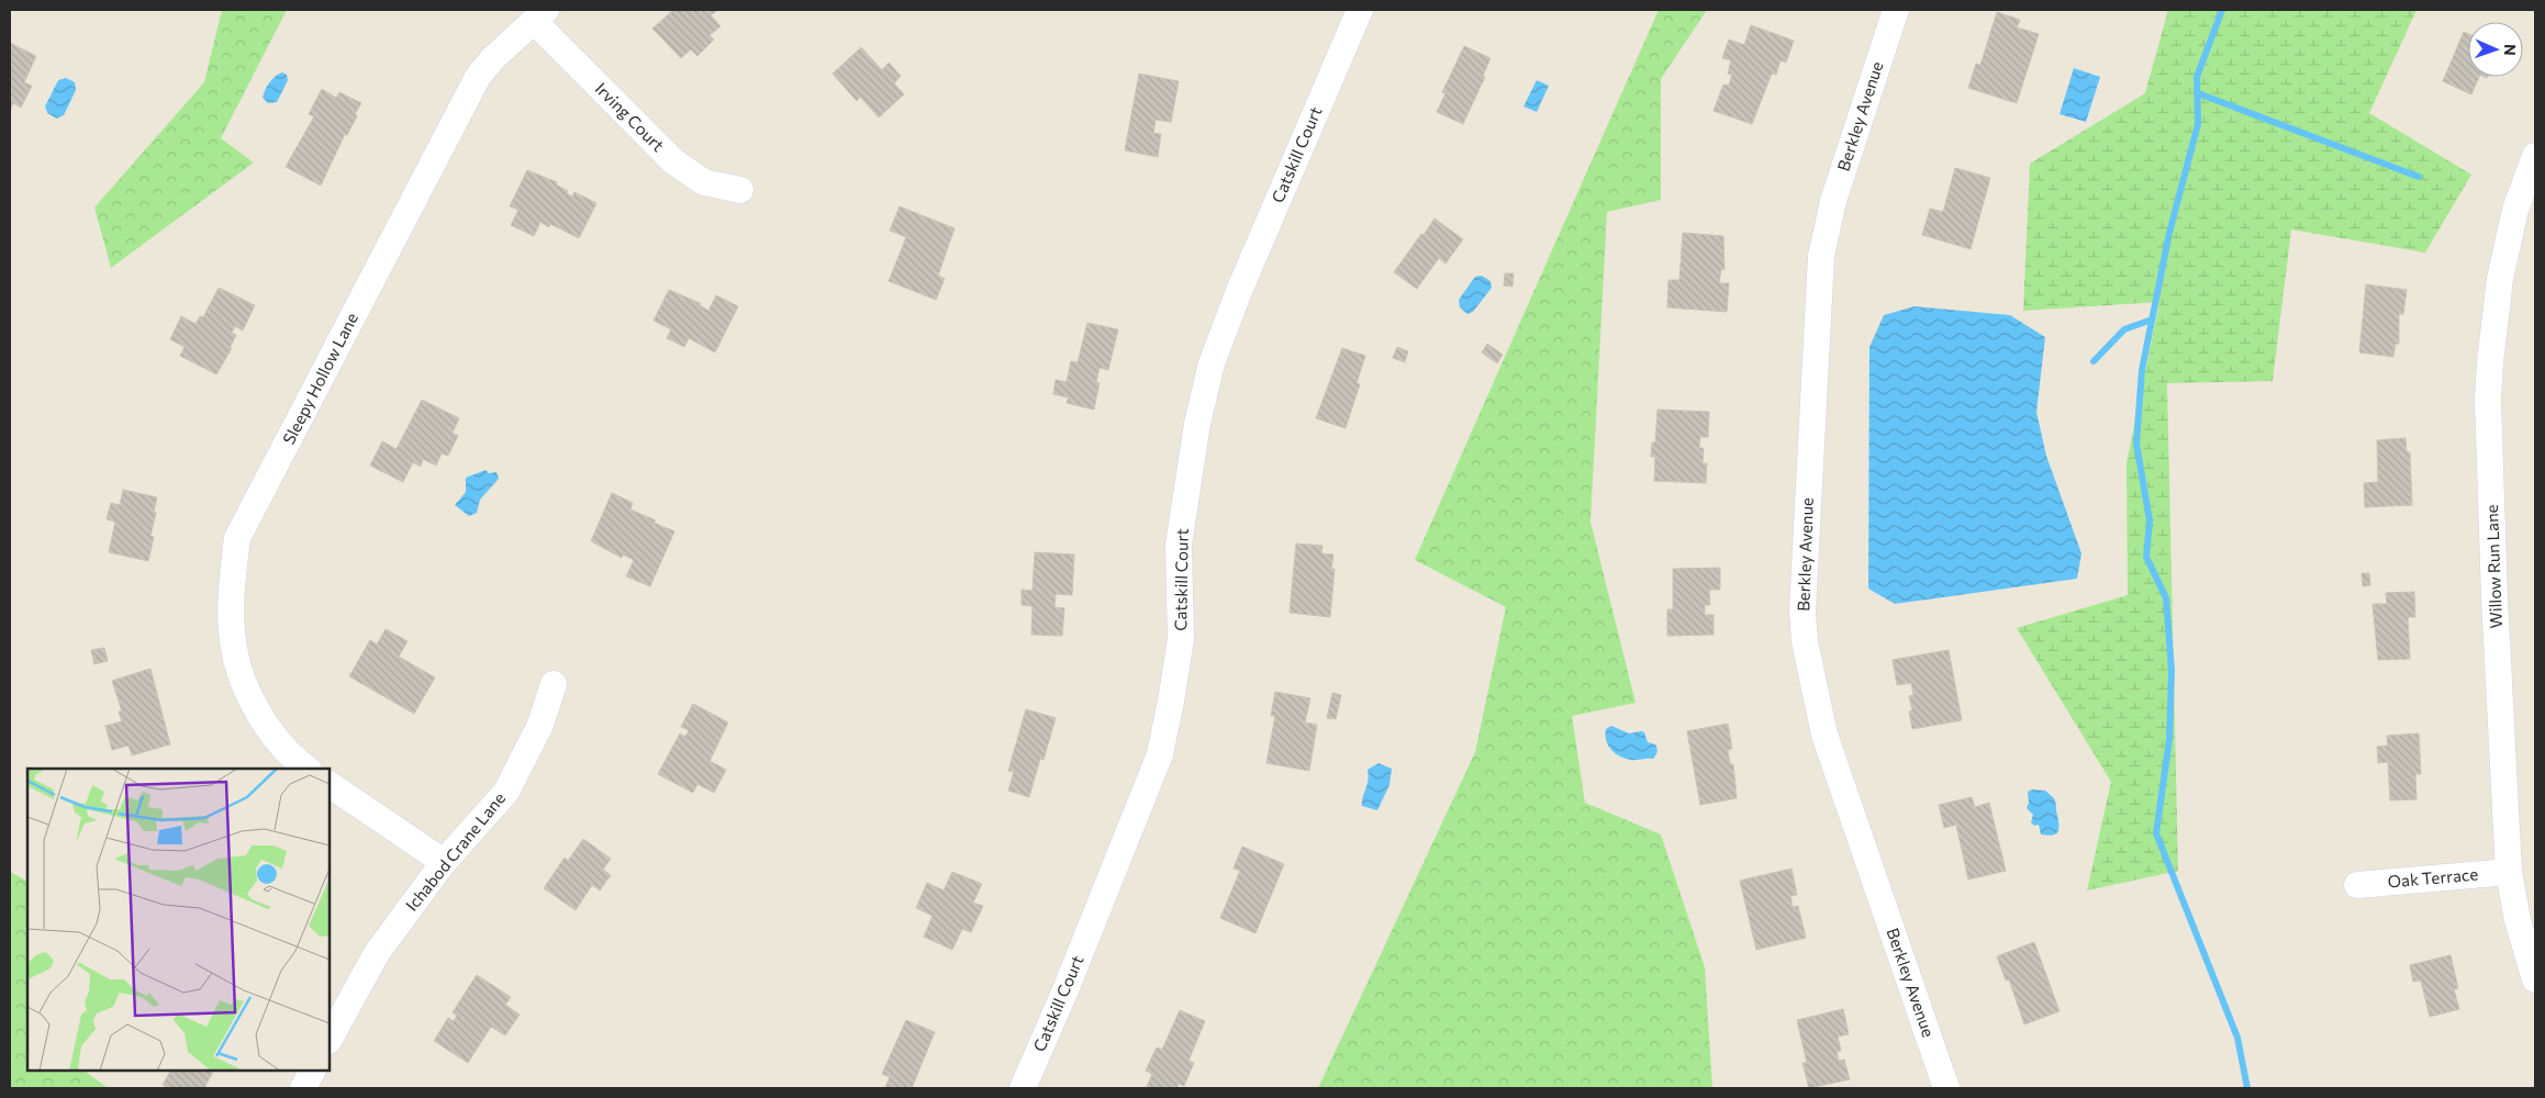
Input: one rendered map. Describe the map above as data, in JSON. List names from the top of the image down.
{
  "streets": {
    "street": [
      "Berkley Avenue",
      "Irving Court",
      "Catskill Court",
      "Sleepy Hollow Lane",
      "Willow Run Lane",
      "Ichabod Crane Lane",
      "Oak Terrace"
    ]
  },
  "crossings": [
    ["Irving Court", "Sleepy Hollow Lane"],
    ["Willow Run Lane", "Oak Terrace"]
  ],
  "north": "right"
}
